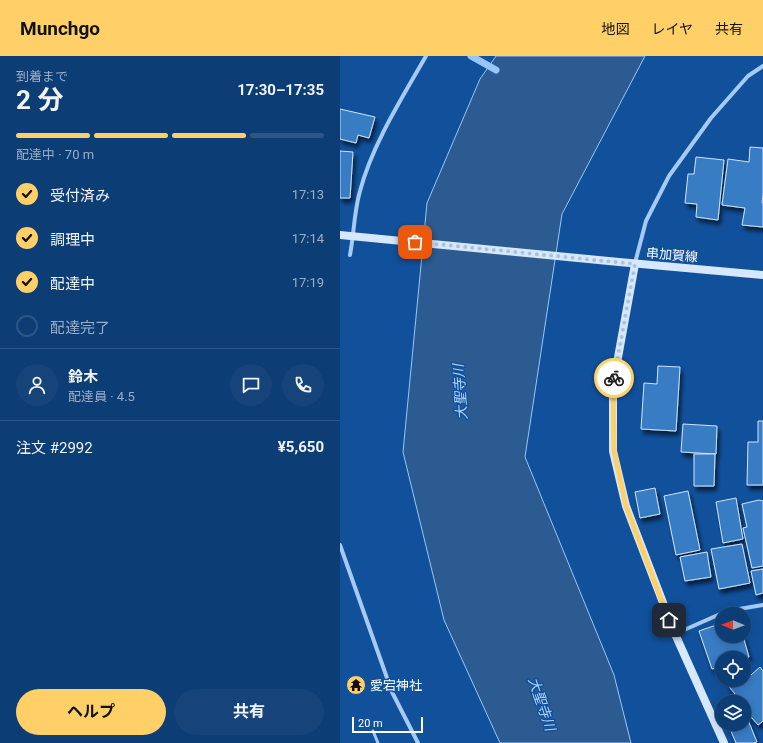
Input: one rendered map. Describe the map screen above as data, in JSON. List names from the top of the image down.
{
  "streets": {
    "street": ["串加賀線"]
  },
  "water": ["大聖寺川"],
  "places": {
    "temple": ["愛宕神社"]
  },
  "scale_bar": "20 m",
  "north": "left",
  "page": {
    "header": "Munchgo",
    "nav": ["地図", "レイヤ", "共有"],
    "heading": ["2 分", "到着まで", "17:30–17:35"],
    "panel": [
      "鈴木",
      "配達員 · 4.5",
      "注文 #2992",
      "¥5,650"
    ],
    "bar": "配達中 · 70 m",
    "list": [
      ["受付済み", "17:13"],
      ["調理中", "17:14"],
      ["配達中", "17:19"],
      "配達完了"
    ],
    "buttons": ["ヘルプ", "共有"],
    "scale": "20 m"
  }
}
